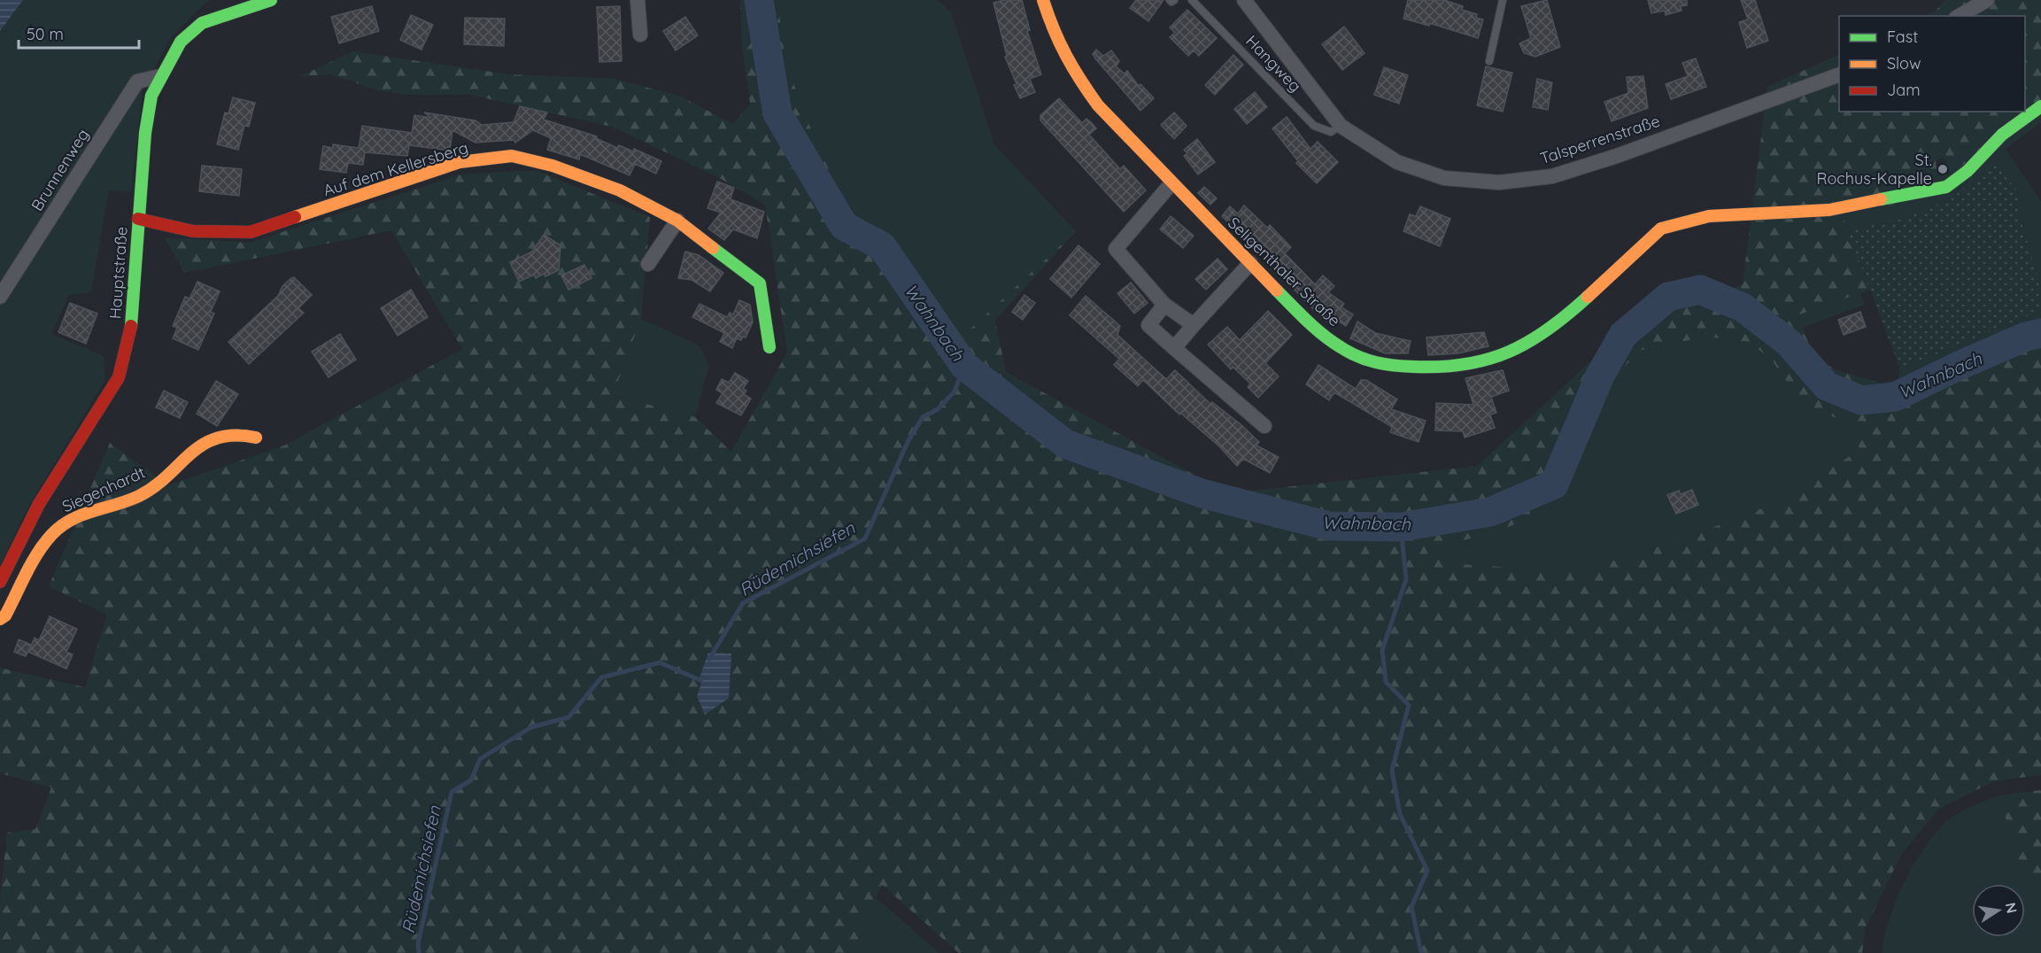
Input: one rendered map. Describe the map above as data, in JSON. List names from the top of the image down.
{
  "streets": {
    "street": [
      "Talsperrenstraße",
      "Auf dem Kellersberg",
      "Brunnenweg",
      "Seligenthaler Straße",
      "Hauptstraße",
      "Siegenhardt"
    ],
    "lane": ["Hangweg"]
  },
  "crossings": [
    ["Hangweg", "Talsperrenstraße"],
    ["Auf dem Kellersberg", "Hauptstraße"],
    ["Brunnenweg", "Hauptstraße"]
  ],
  "water": ["Wahnbach", "Rüdemichsiefen"],
  "places": ["St. Rochus-Kapelle"],
  "legend": ["Fast", "Slow", "Jam"],
  "scale_bar": "50 m",
  "north": "right"
}
